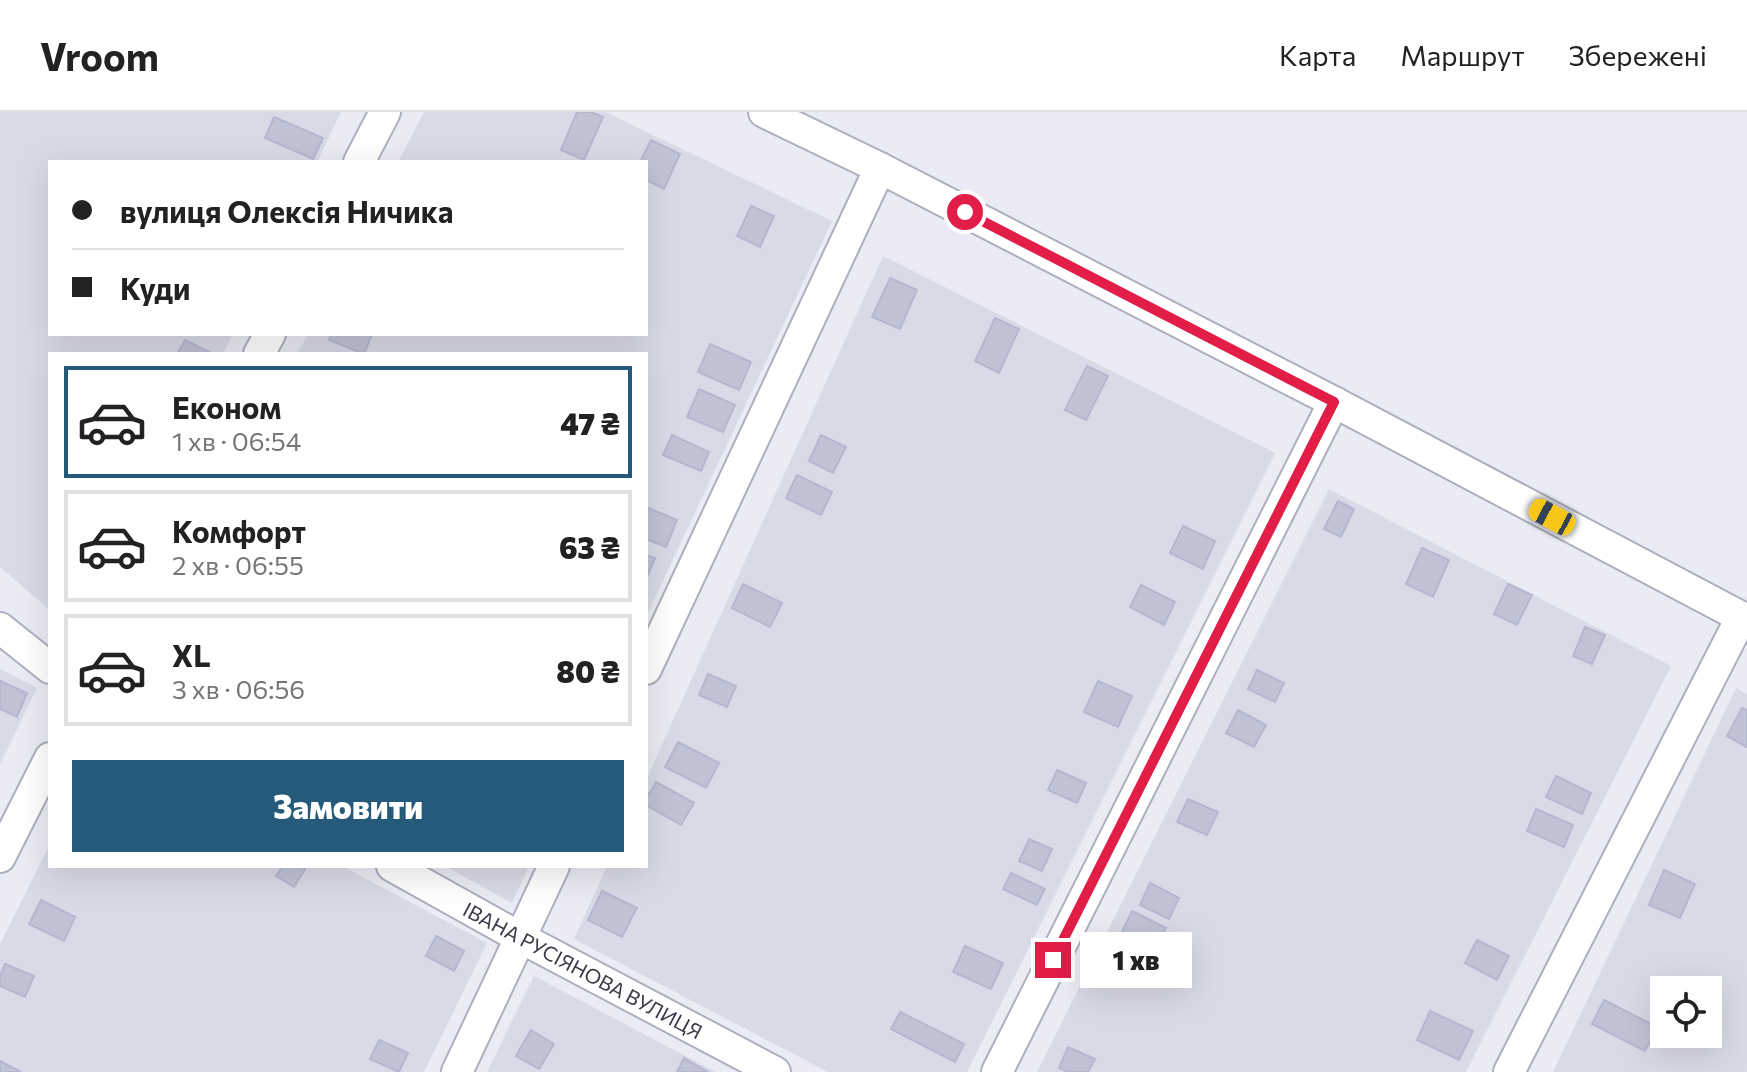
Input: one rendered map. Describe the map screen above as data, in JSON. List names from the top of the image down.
{
  "streets": {
    "street": ["ІВАНА РУСІЯНОВА ВУЛИЦЯ"]
  },
  "page": {
    "header": "Vroom",
    "nav": ["Карта", "Маршрут", "Збережені"],
    "banner": ["вулиця Олексія Ничика", "Куди"],
    "list": [
      {
        "name": "Економ",
        "note": "1 хв · 06:54",
        "value": "47 ₴"
      },
      {
        "name": "Комфорт",
        "note": "2 хв · 06:55",
        "value": "63 ₴"
      },
      {
        "name": "XL",
        "note": "3 хв · 06:56",
        "value": "80 ₴"
      }
    ],
    "buttons": "Замовити",
    "bubble": "1 хв"
  }
}
